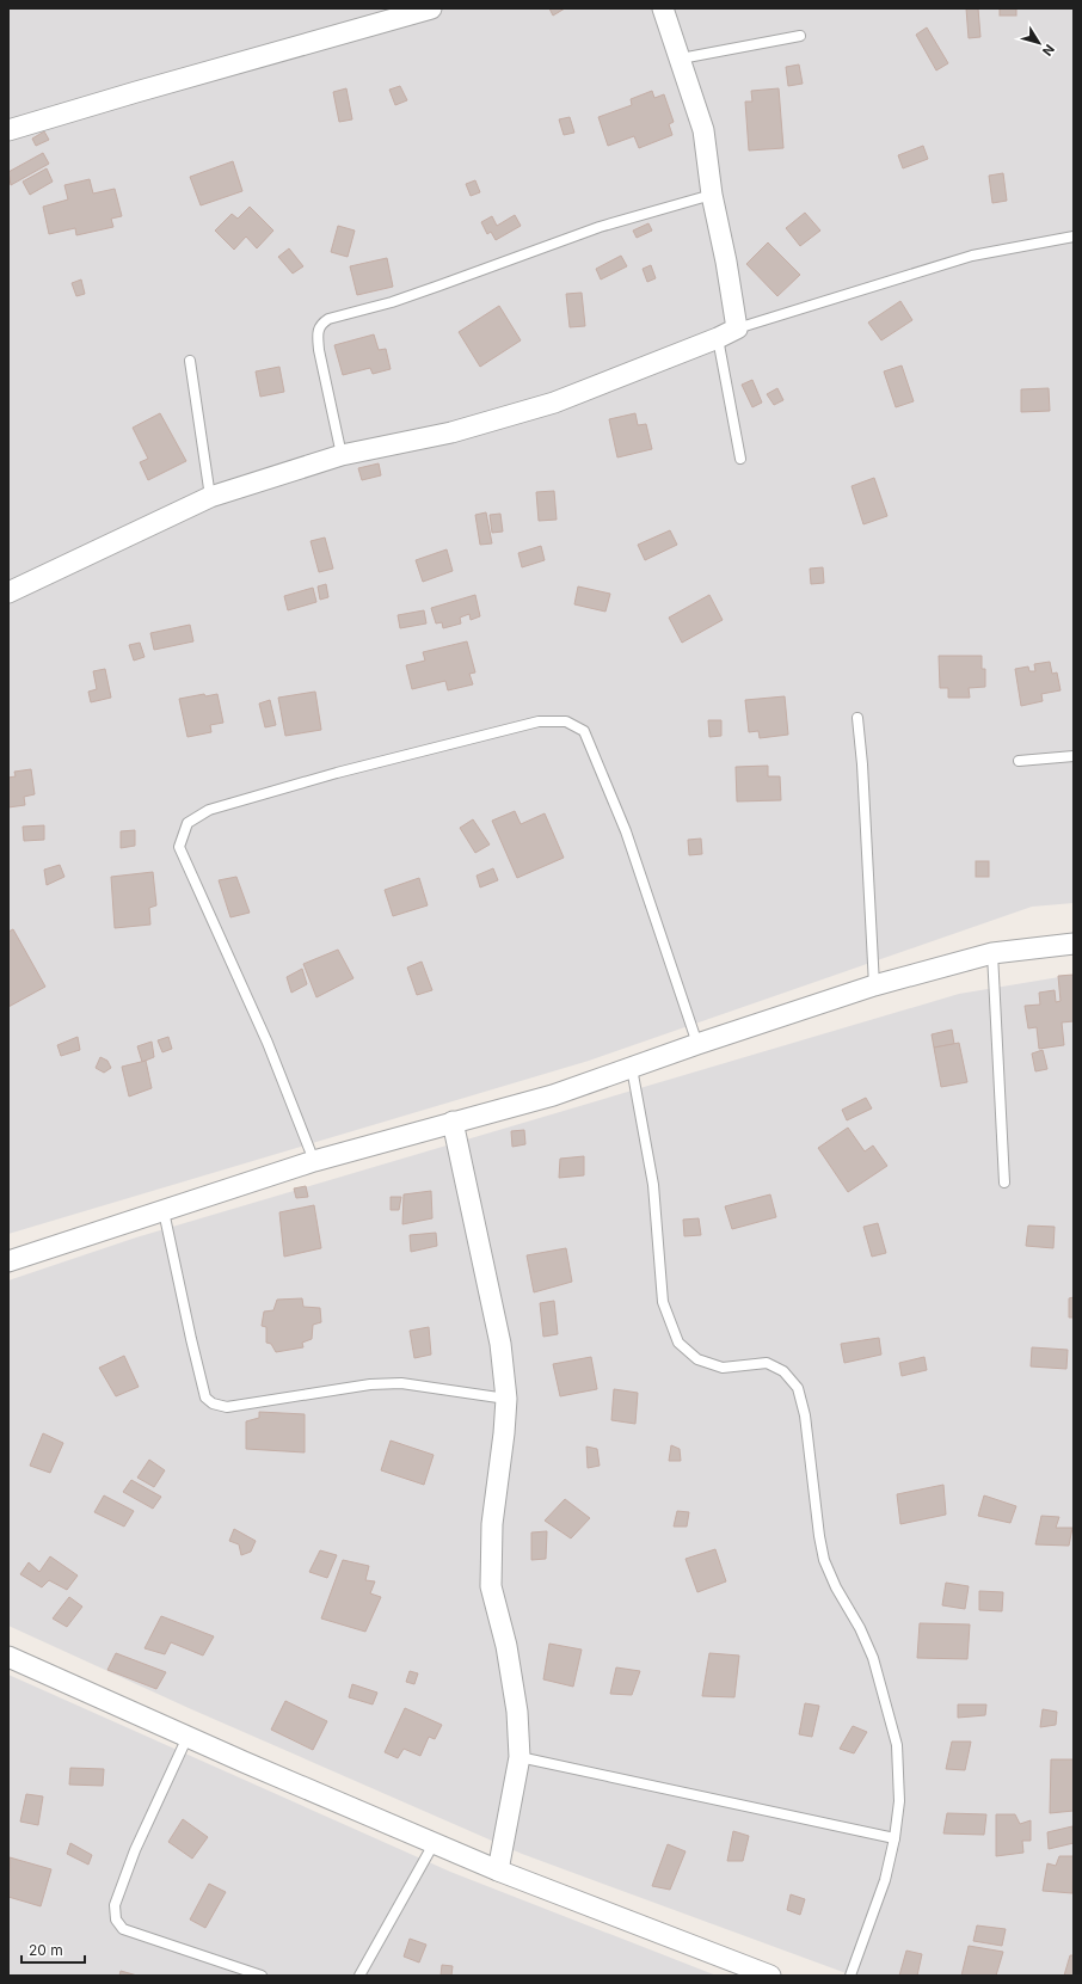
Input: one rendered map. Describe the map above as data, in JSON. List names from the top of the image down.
{
  "scale_bar": "20 m",
  "north": "bottom right"
}
